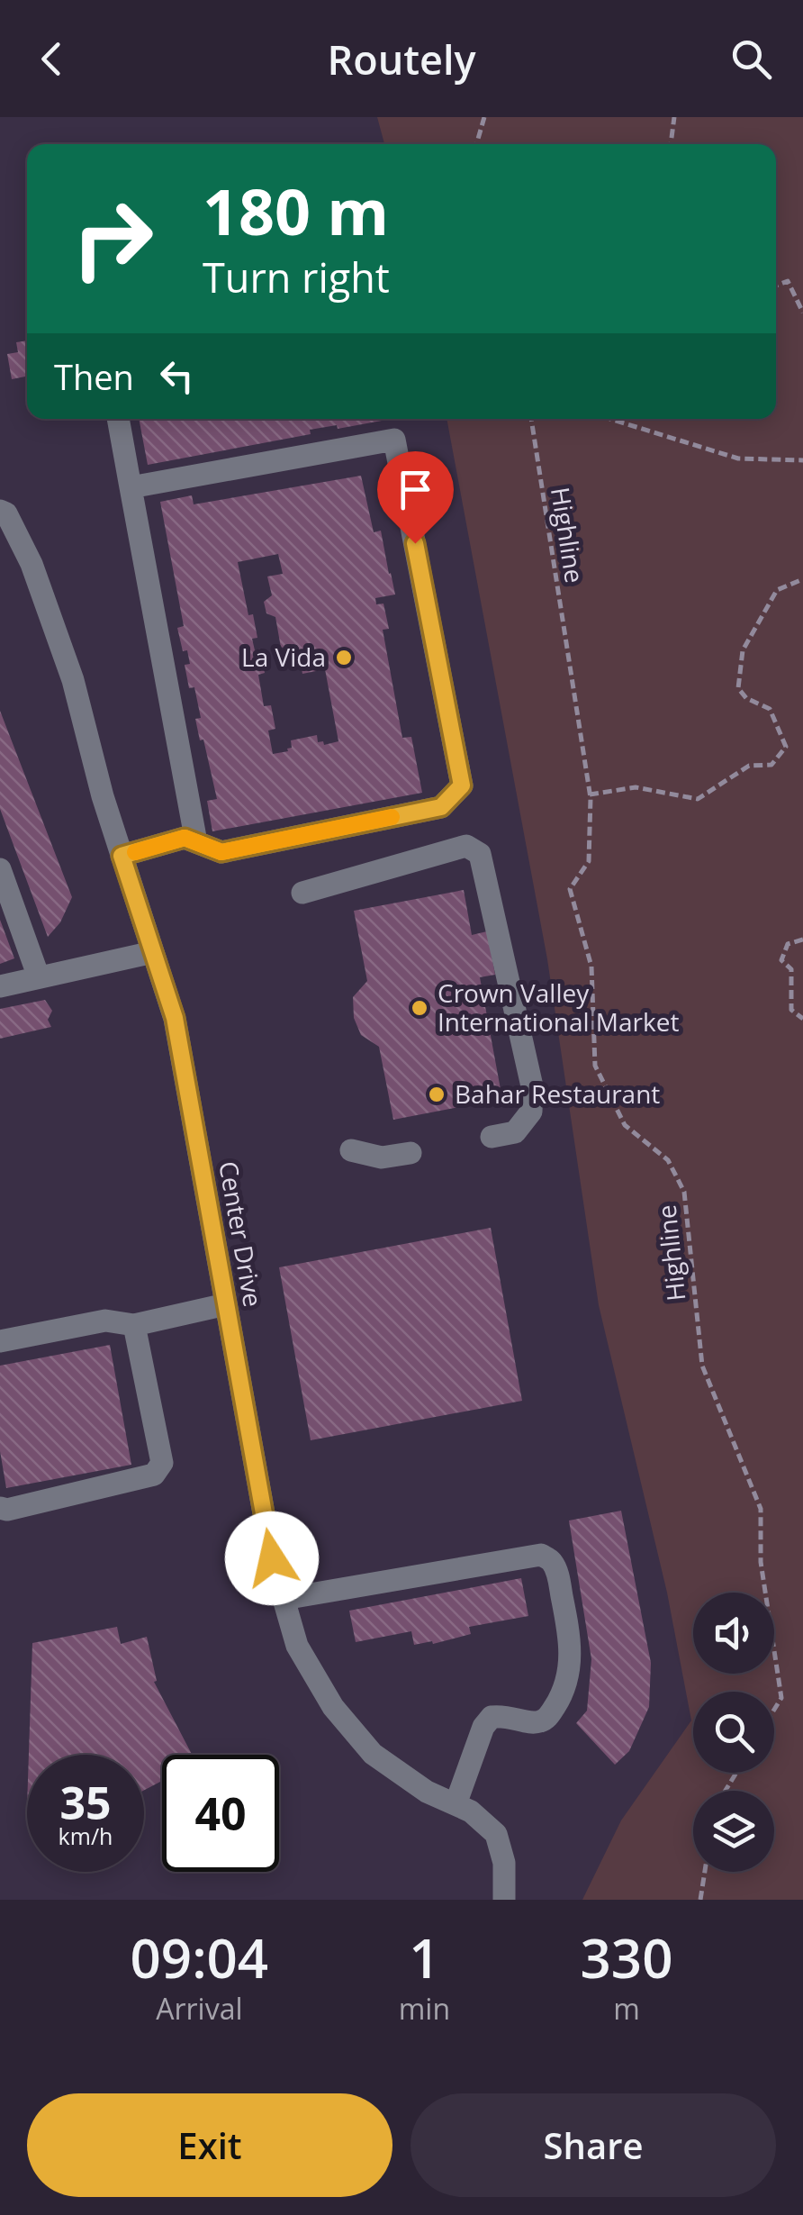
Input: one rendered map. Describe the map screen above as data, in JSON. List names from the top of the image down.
{
  "streets": {
    "street": ["Center Drive"],
    "path": ["Highline"]
  },
  "places": ["La Vida", "Crown Valley International Market", "Bahar Restaurant"],
  "page": {
    "header": "Routely",
    "turn": ["180 m", "Turn right"],
    "then": "Then",
    "speed": "35 km/h",
    "limit": "40",
    "eta": [
      "09:04",
      "Arrival",
      "1",
      "min",
      "330",
      "m"
    ],
    "buttons": ["Exit", "Share"]
  }
}
